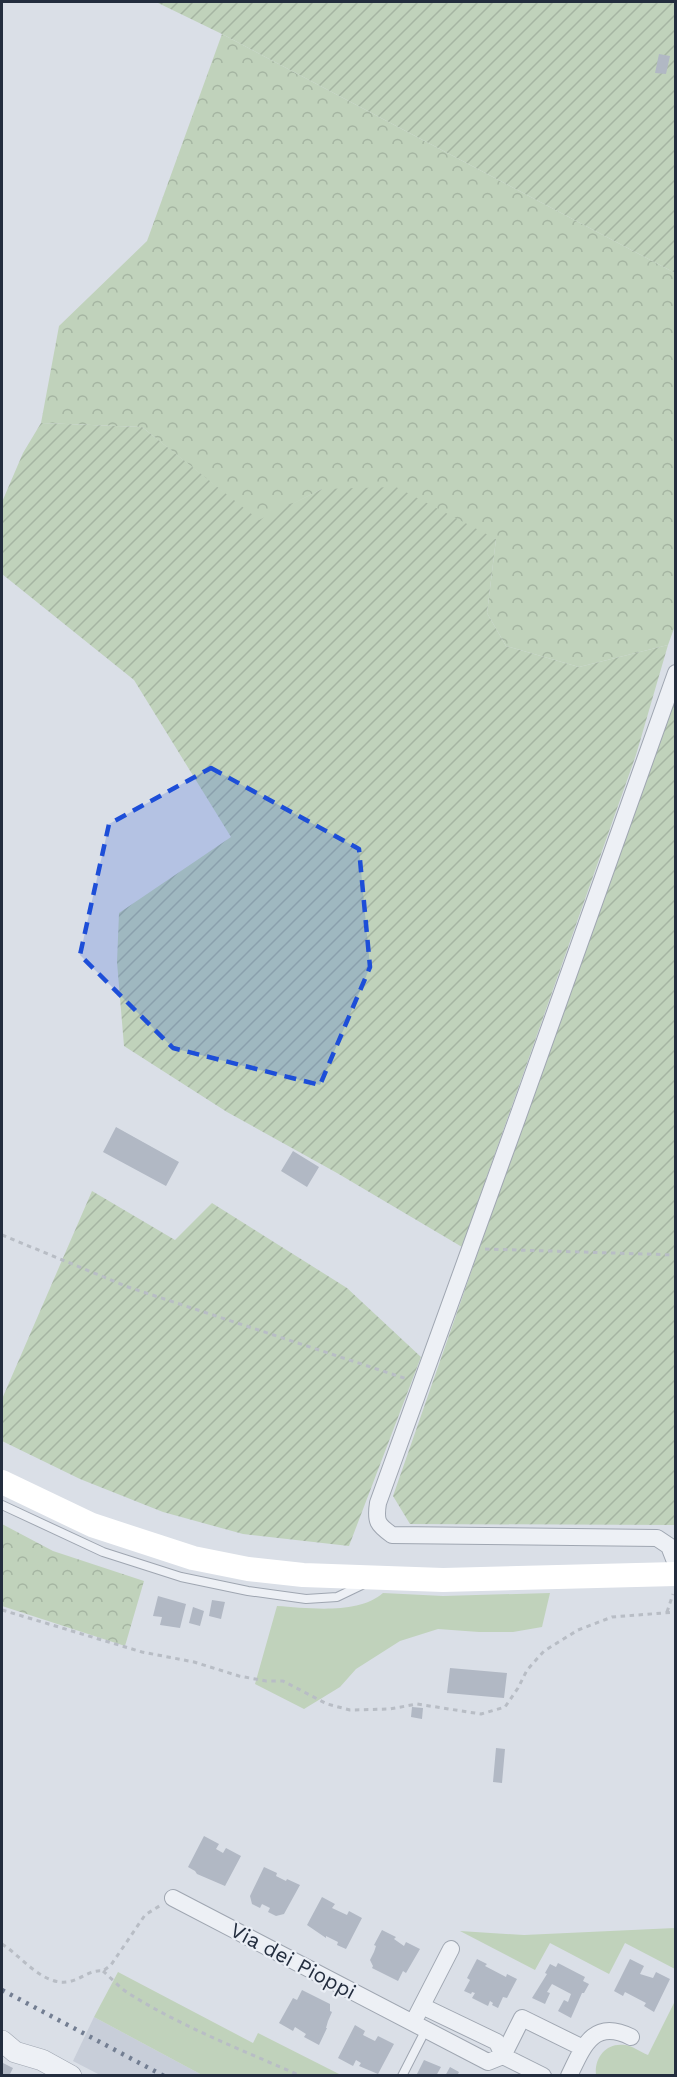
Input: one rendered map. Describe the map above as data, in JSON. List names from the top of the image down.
{
  "streets": {
    "street": ["Via dei Pioppi"]
  }
}
